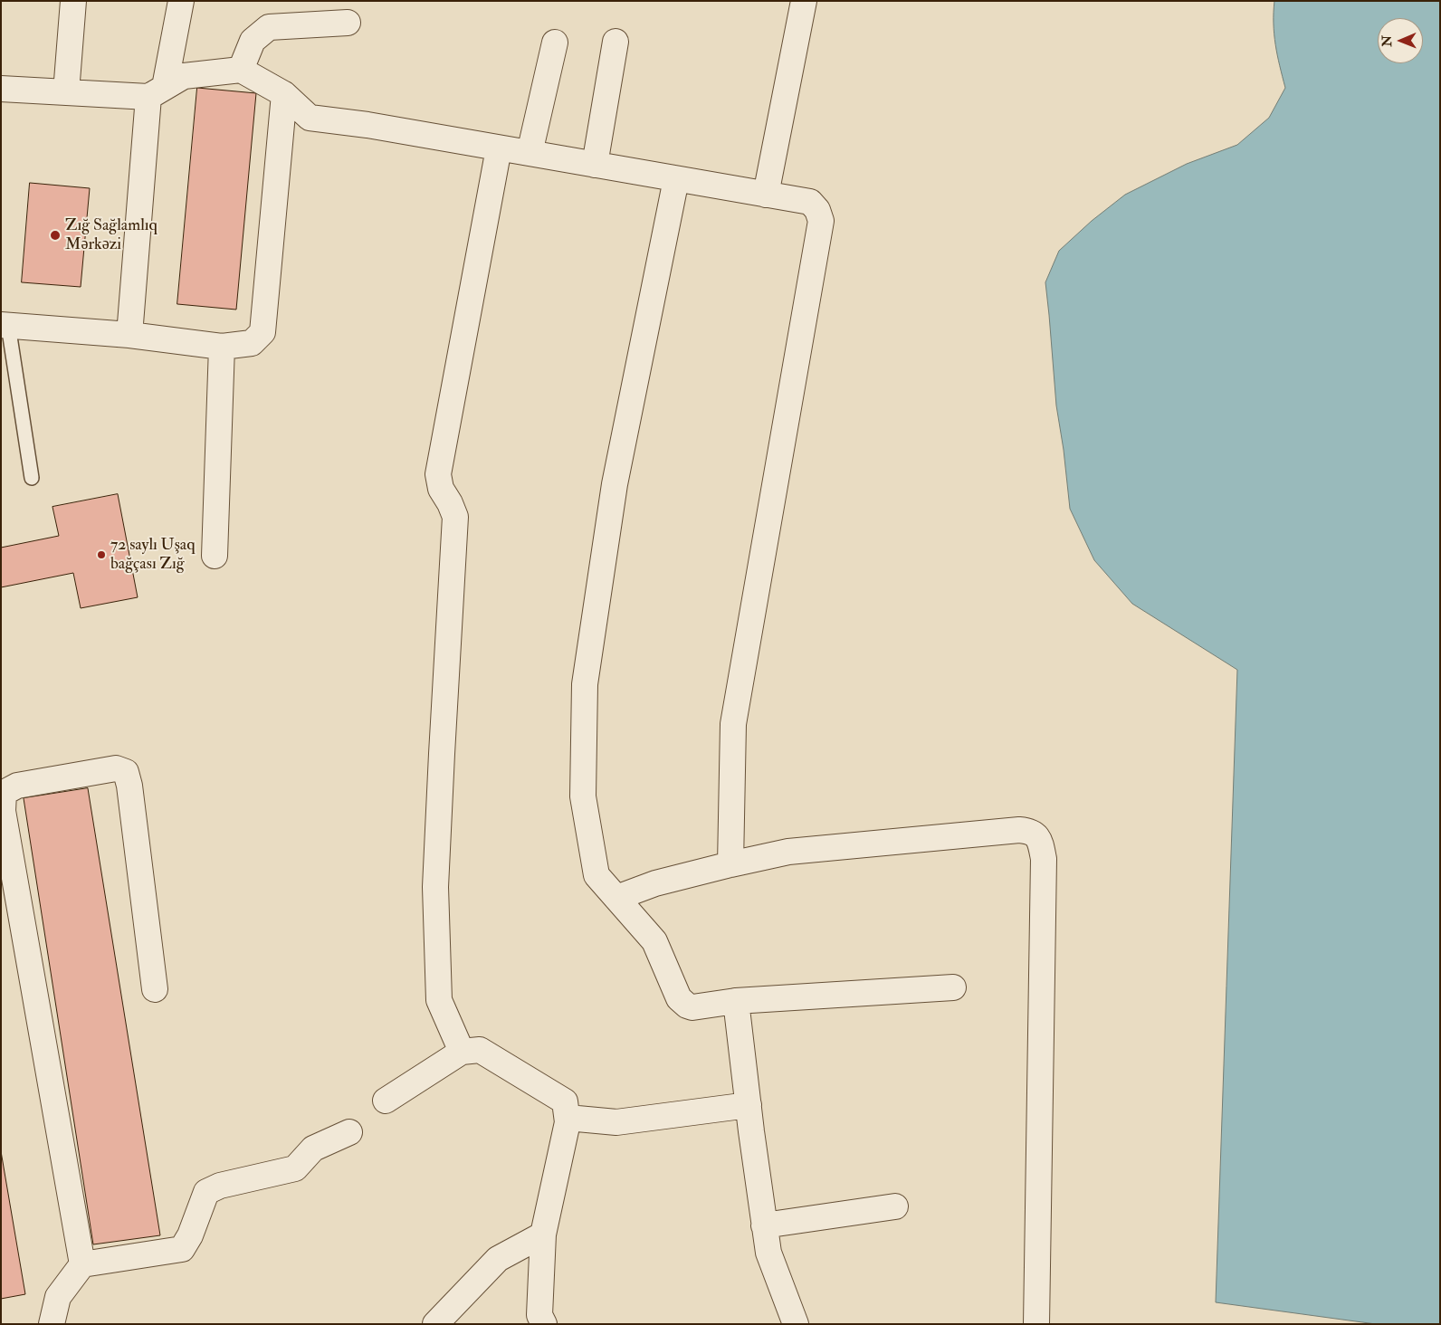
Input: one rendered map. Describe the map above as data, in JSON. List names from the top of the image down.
{
  "places": ["Zığ Sağlamlıq Mərkəzi", "72 saylı Uşaq bağçası Zığ"],
  "north": "left"
}
